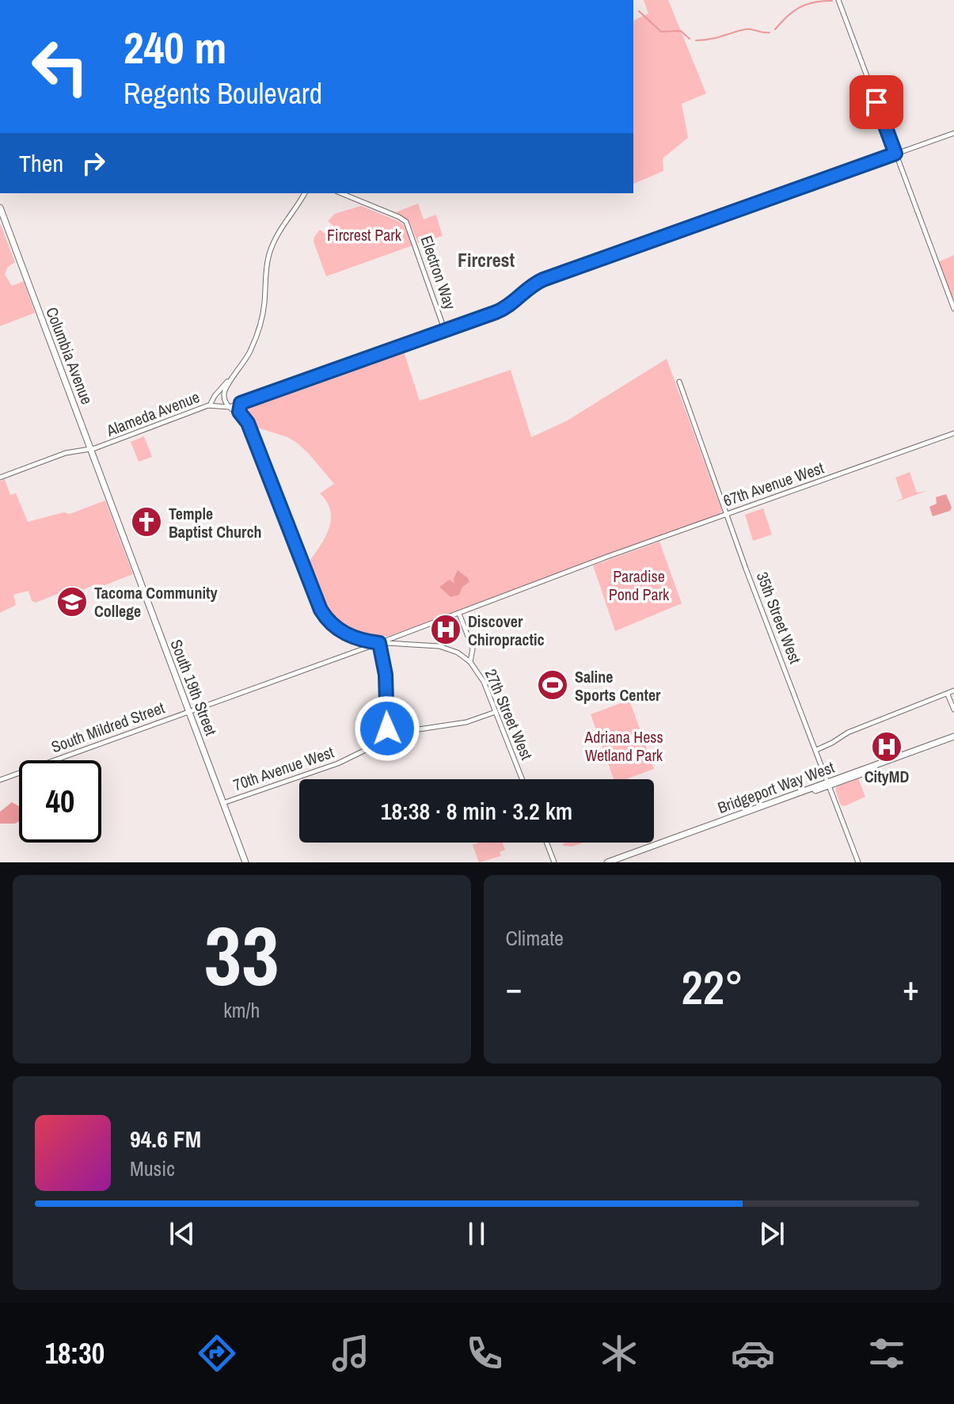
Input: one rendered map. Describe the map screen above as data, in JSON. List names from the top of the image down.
{
  "streets": {
    "main road": ["Columbia Avenue", "South 19th Street", "Bridgeport Way West"],
    "street": [
      "Electron Way",
      "Alameda Avenue",
      "67th Avenue West",
      "35th Street West",
      "27th Street West",
      "South Mildred Street",
      "70th Avenue West"
    ]
  },
  "crossings": [
    ["Electron Way", "Alameda Avenue"],
    ["Columbia Avenue", "Alameda Avenue"],
    ["Columbia Avenue", "South 19th Street"],
    ["Alameda Avenue", "South 19th Street"],
    ["67th Avenue West", "35th Street West"],
    ["67th Avenue West", "27th Street West"],
    ["67th Avenue West", "South Mildred Street"],
    ["35th Street West", "Bridgeport Way West"],
    ["South 19th Street", "South Mildred Street"],
    ["South 19th Street", "70th Avenue West"],
    ["27th Street West", "70th Avenue West"]
  ],
  "districts": ["Fircrest"],
  "parks": ["Fircrest Park", "Paradise Pond Park", "Adriana Hess Wetland Park"],
  "places": {
    "church": ["Temple Baptist Church"],
    "school or university": ["Tacoma Community College"],
    "hospital": ["Discover Chiropractic", "CityMD"],
    "sports": ["Saline Sports Center"]
  },
  "page": {
    "turn": ["240 m", "Regents Boulevard"],
    "then": "Then",
    "limit": "40",
    "trip": "18:38 · 8 min · 3.2 km",
    "tile": [
      ["33", "km/h"],
      "Climate"
    ],
    "heat": ["−", "22°", "+"],
    "song": ["94.6 FM", "Music"],
    "tabs": "18:30"
  }
}
